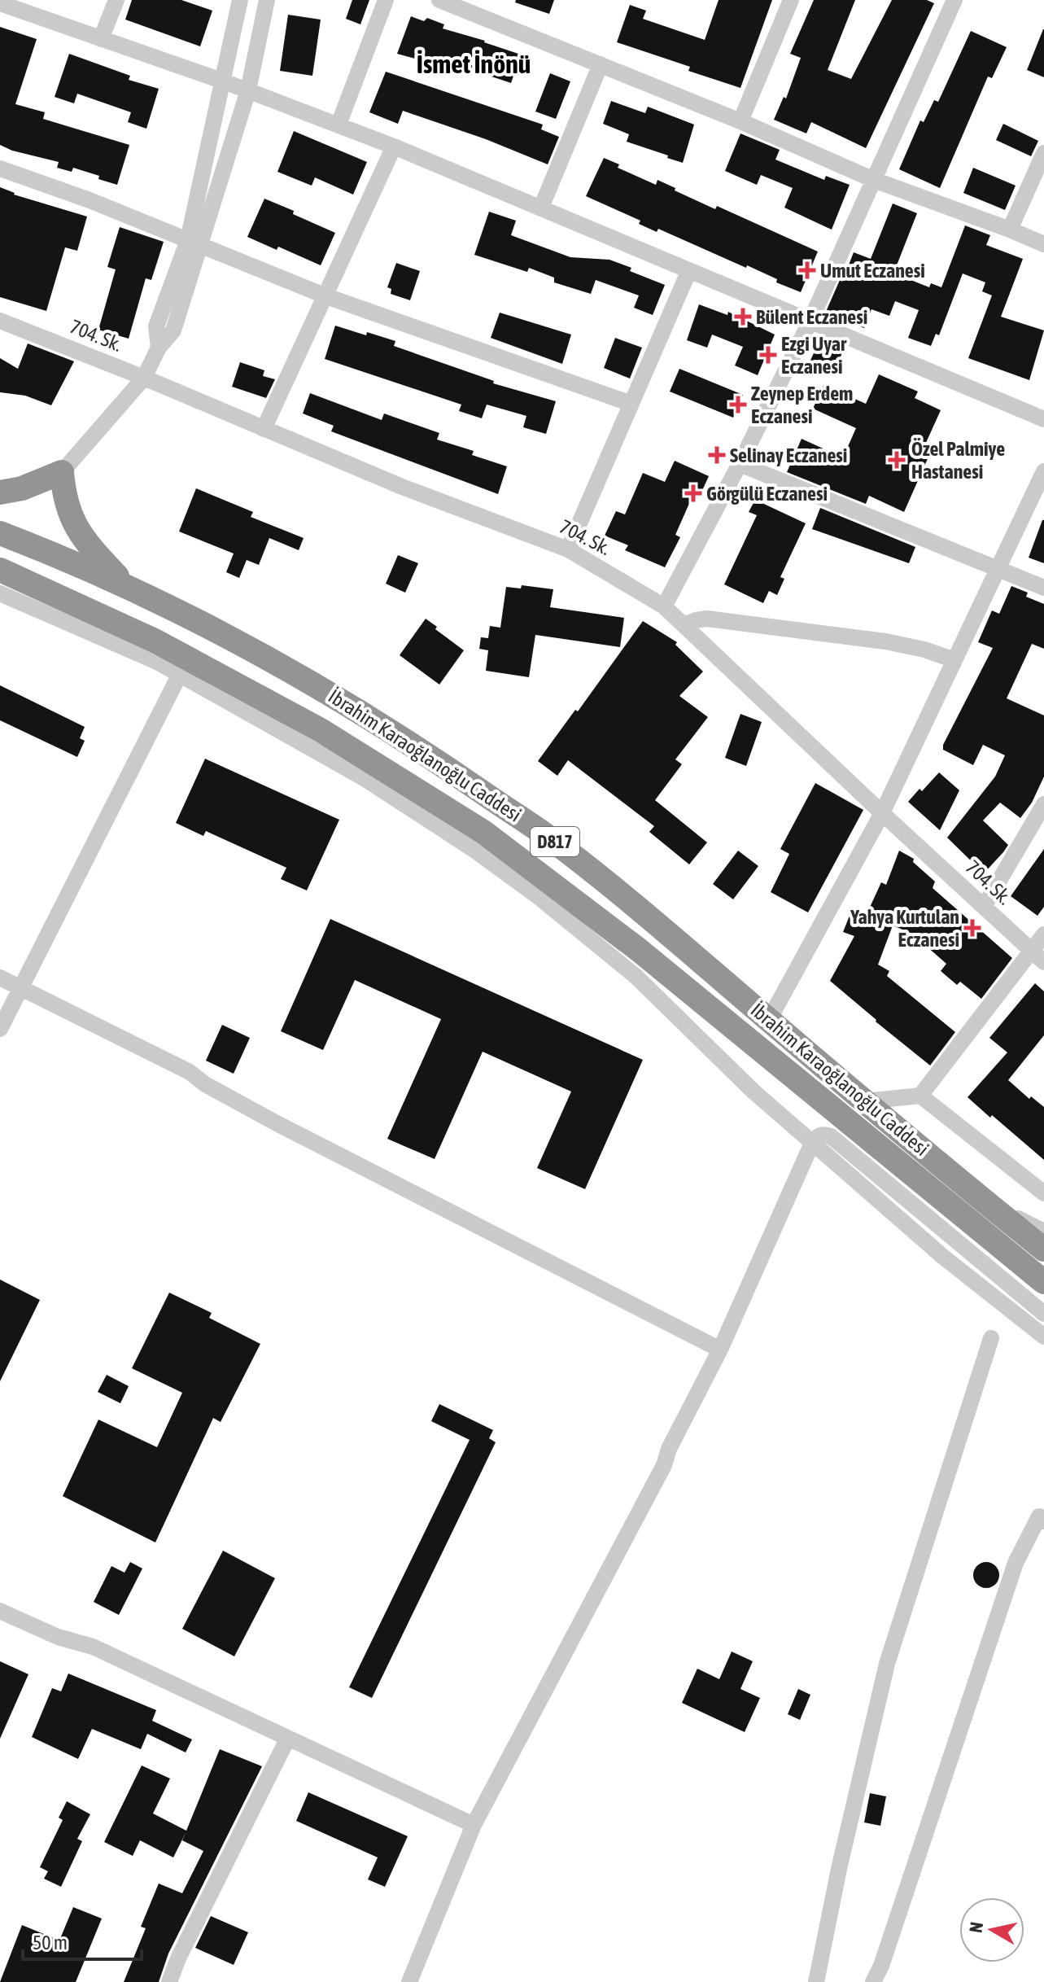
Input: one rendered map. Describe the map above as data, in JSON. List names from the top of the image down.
{
  "streets": {
    "highway": ["İbrahim Karaoğlanoğlu Caddesi", "D817"],
    "street": ["704. Sk."]
  },
  "districts": ["İsmet İnönü"],
  "places": {
    "health": [
      "Umut Eczanesi",
      "Bülent Eczanesi",
      "Ezgi Uyar Eczanesi",
      "Zeynep Erdem Eczanesi",
      "Selinay Eczanesi",
      "Özel Palmiye Hastanesi",
      "Görgülü Eczanesi",
      "Yahya Kurtulan Eczanesi"
    ]
  },
  "scale_bar": "50 m",
  "north": "left"
}
